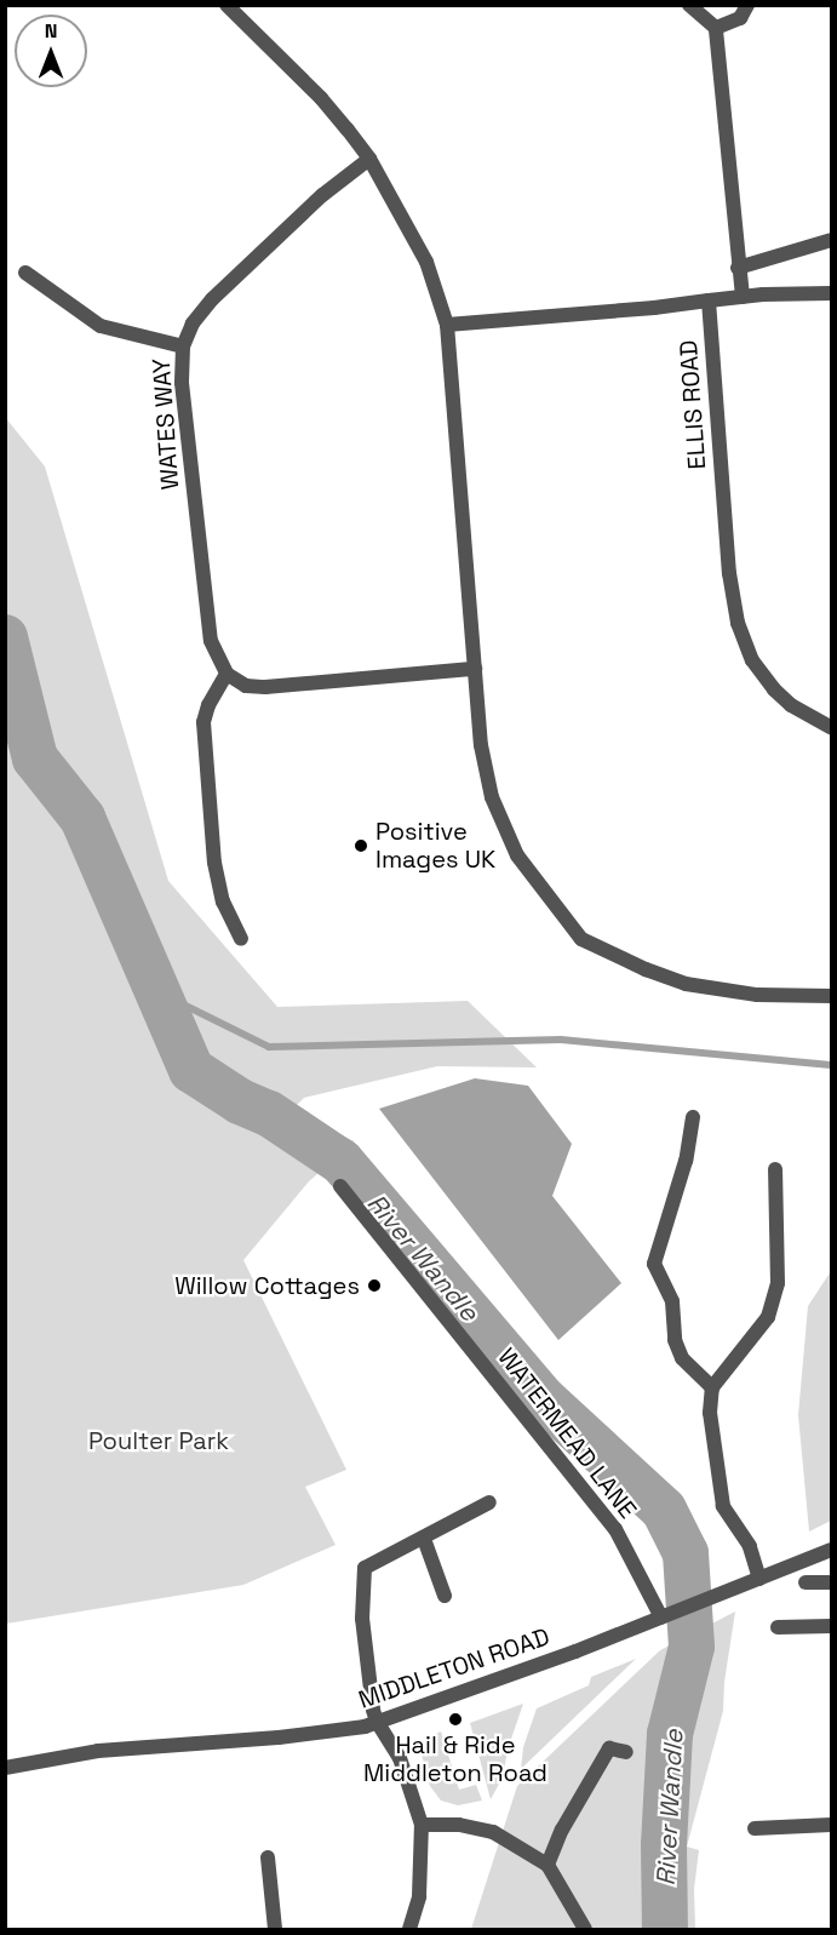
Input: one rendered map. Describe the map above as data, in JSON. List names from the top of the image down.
{
  "streets": {
    "street": [
      "ELLIS ROAD",
      "WATES WAY",
      "WATERMEAD LANE",
      "MIDDLETON ROAD"
    ]
  },
  "crossings": [
    ["WATERMEAD LANE", "MIDDLETON ROAD"]
  ],
  "water": ["River Wandle"],
  "parks": ["Poulter Park"],
  "places": ["Positive Images UK", "Willow Cottages", "Hail & Ride Middleton Road"],
  "north": "top"
}
